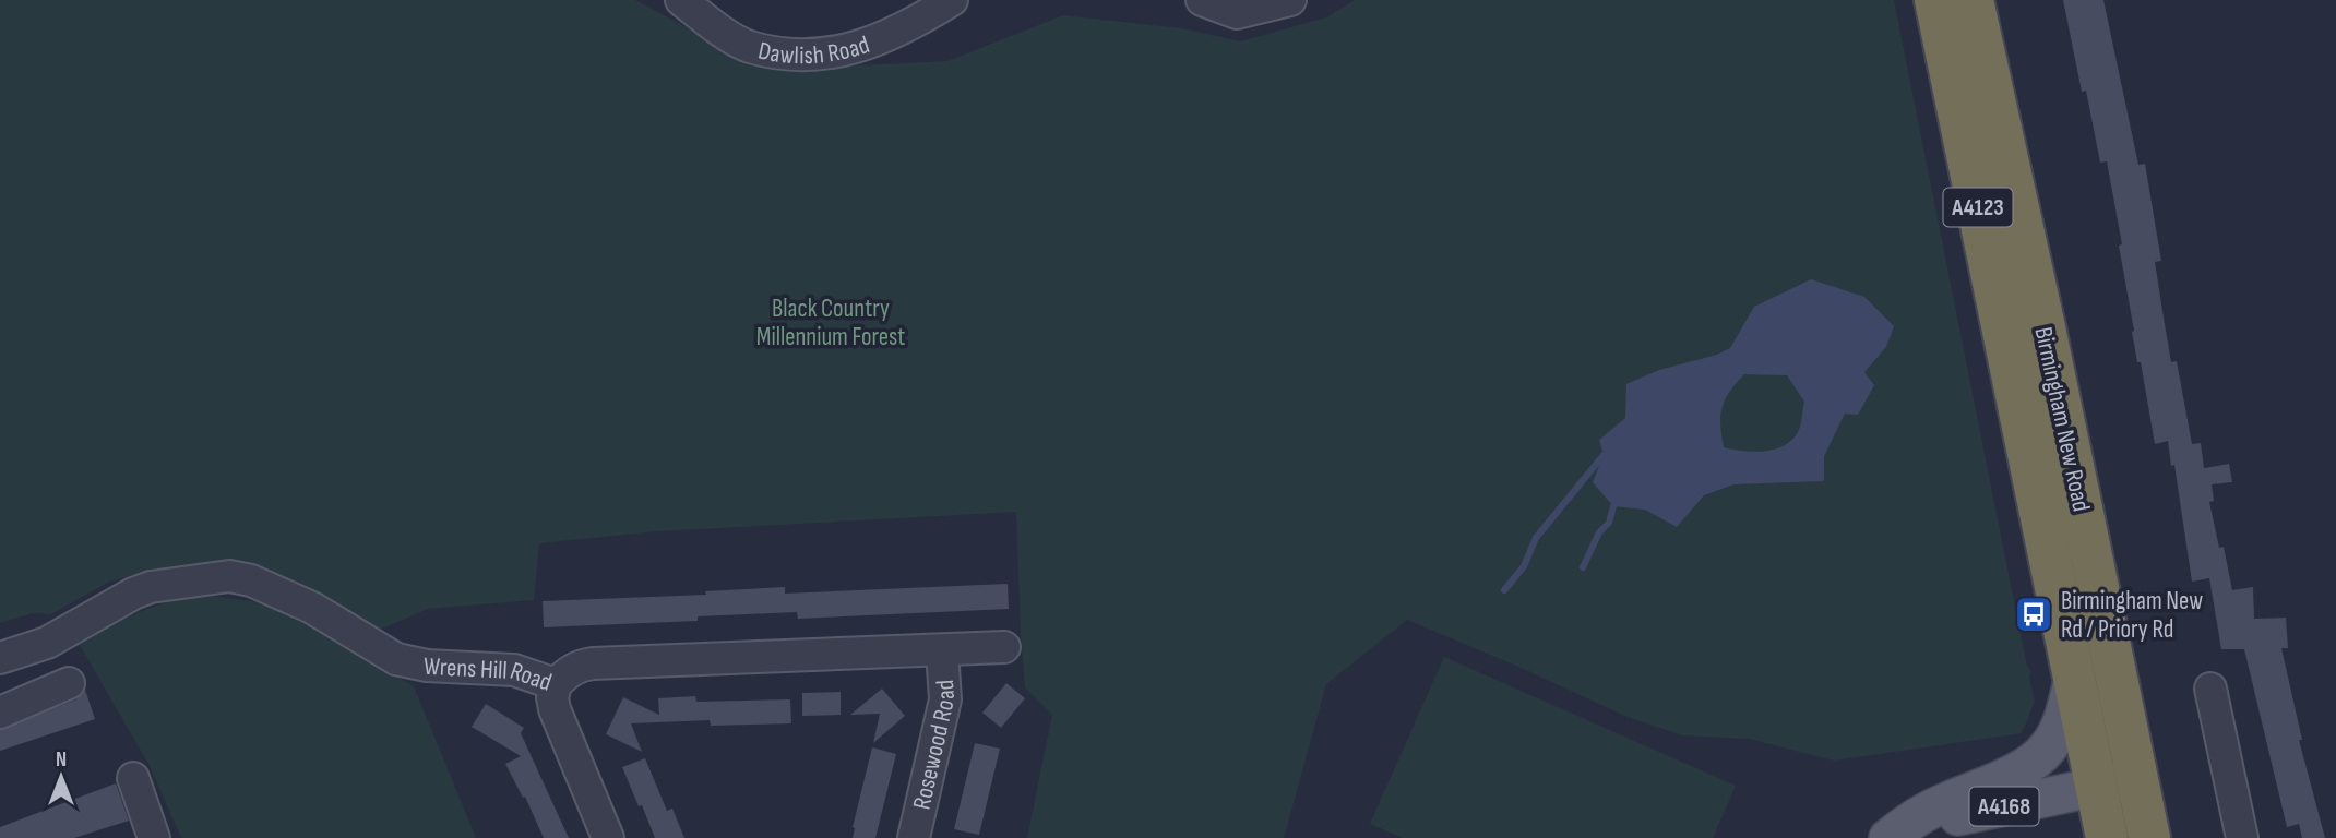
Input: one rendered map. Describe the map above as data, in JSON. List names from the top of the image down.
{
  "streets": {
    "highway": ["A4123", "Birmingham New Road"],
    "main road": ["A4168"],
    "street": ["Dawlish Road", "Wrens Hill Road", "Rosewood Road"]
  },
  "crossings": [
    ["Birmingham New Road", "A4168"],
    ["Wrens Hill Road", "Rosewood Road"]
  ],
  "parks": ["Black Country Millennium Forest"],
  "places": {
    "bus stop": ["Birmingham New Rd / Priory Rd"]
  },
  "north": "top"
}
